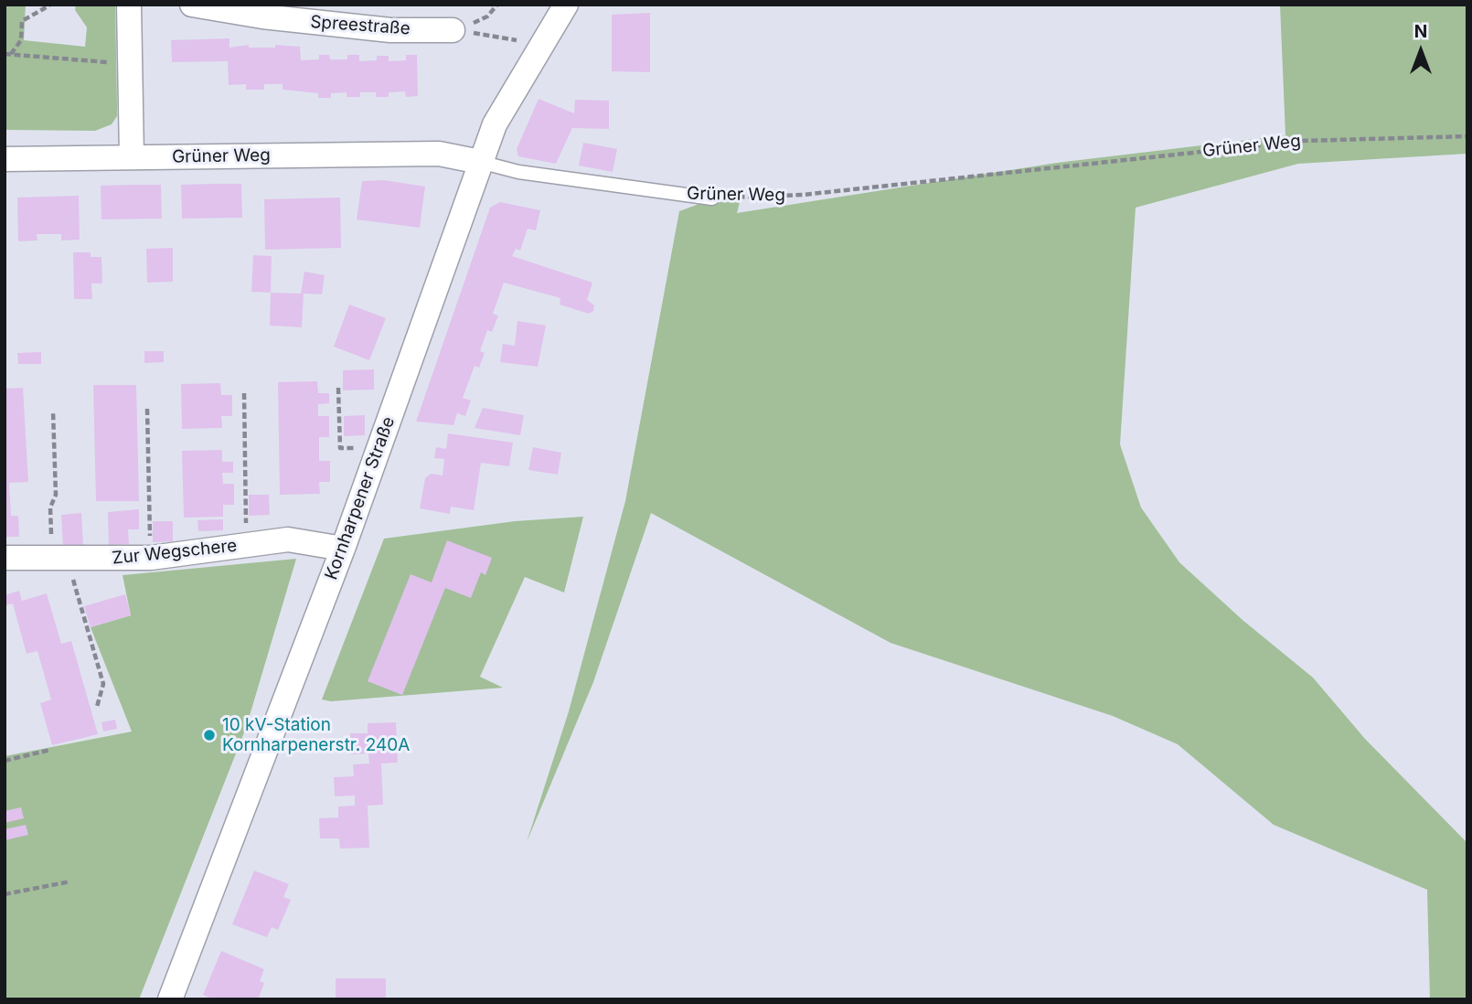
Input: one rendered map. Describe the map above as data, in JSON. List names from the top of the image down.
{
  "streets": {
    "street": [
      "Spreestraße",
      "Grüner Weg",
      "Kornharpener Straße",
      "Zur Wegschere"
    ]
  },
  "crossings": [
    ["Grüner Weg", "Kornharpener Straße"],
    ["Kornharpener Straße", "Zur Wegschere"]
  ],
  "places": ["10 kV-Station Kornharpenerstr. 240A"],
  "north": "top"
}
